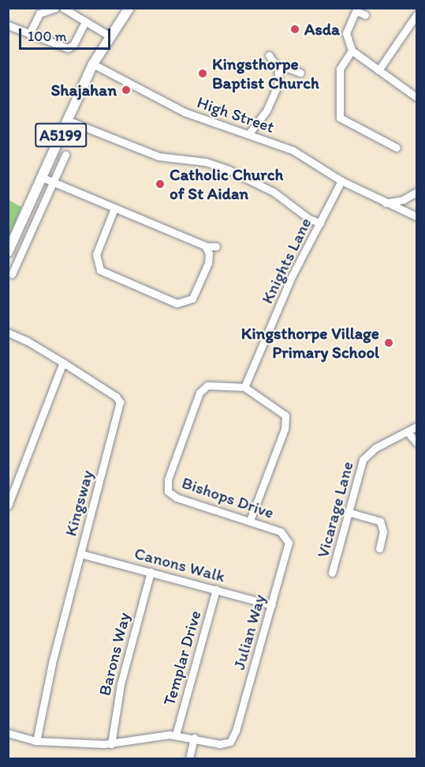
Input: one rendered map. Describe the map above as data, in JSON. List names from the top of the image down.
{
  "streets": {
    "main road": ["A5199"],
    "street": [
      "High Street",
      "Knights Lane",
      "Bishops Drive",
      "Kingsway",
      "Vicarage Lane",
      "Canons Walk",
      "Julian Way",
      "Barons Way",
      "Templar Drive"
    ]
  },
  "crossings": [
    ["High Street", "A5199"],
    ["High Street", "Knights Lane"],
    ["Knights Lane", "Bishops Drive"],
    ["Bishops Drive", "Julian Way"],
    ["Kingsway", "Canons Walk"],
    ["Canons Walk", "Julian Way"],
    ["Canons Walk", "Barons Way"],
    ["Canons Walk", "Templar Drive"]
  ],
  "places": [
    "Asda",
    "Kingsthorpe Baptist Church",
    "Shajahan",
    "Catholic Church of St Aidan",
    "Kingsthorpe Village Primary School"
  ],
  "scale_bar": "100 m"
}
